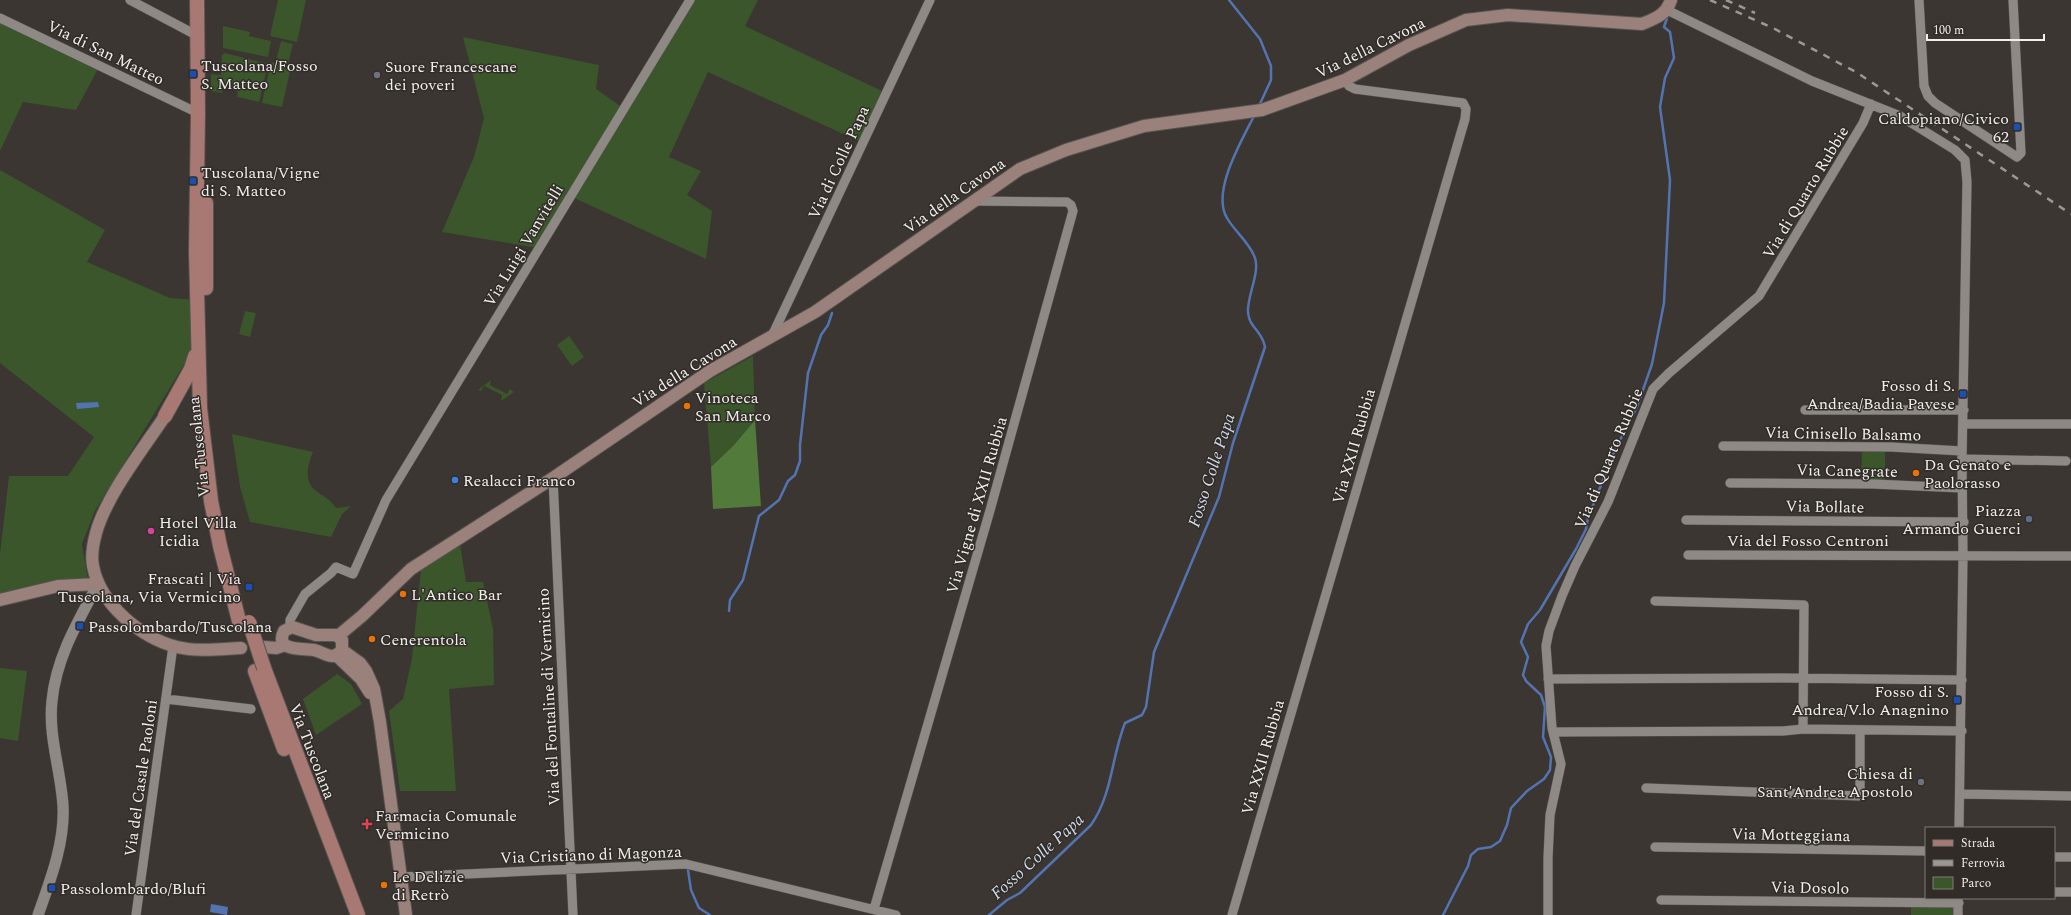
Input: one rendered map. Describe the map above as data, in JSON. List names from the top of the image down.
{
  "streets": {
    "main road": ["Via della Cavona", "Via Tuscolana"],
    "street": [
      "Via di San Matteo",
      "Via di Colle Papa",
      "Via di Quarto Rubbie",
      "Via Luigi Vanvitelli",
      "Via Cinisello Balsamo",
      "Via XXII Rubbia",
      "Via Canegrate",
      "Via Vigne di XXII Rubbia",
      "Via Bollate",
      "Via del Fosso Centroni",
      "Via del Fontaline di Vermicino",
      "Via del Casale Paoloni",
      "Via Motteggiana",
      "Via Cristiano di Magonza",
      "Via Dosolo"
    ]
  },
  "crossings": [
    ["Via della Cavona", "Via di Colle Papa"],
    ["Via della Cavona", "Via XXII Rubbia"],
    ["Via della Cavona", "Via Vigne di XXII Rubbia"],
    ["Via della Cavona", "Via del Fontaline di Vermicino"],
    ["Via di San Matteo", "Via Tuscolana"],
    ["Via Vigne di XXII Rubbia", "Via Cristiano di Magonza"],
    ["Via del Fontaline di Vermicino", "Via Cristiano di Magonza"]
  ],
  "water": ["Fosso Colle Papa"],
  "places": {
    "transit": [
      "Tuscolana/Fosso S. Matteo",
      "Caldopiano/Civico 62",
      "Tuscolana/Vigne di S. Matteo",
      "Fosso di S. Andrea/Badia Pavese",
      "Frascati | Via Tuscolana, Via Vermicino",
      "Passolombardo/Tuscolana",
      "Fosso di S. Andrea/V.lo Anagnino",
      "Passolombardo/Blufi"
    ],
    "other": [
      "Suore Francescane dei poveri",
      "Vinoteca San Marco",
      "Da Genato e Paolorasso",
      "Realacci Franco",
      "Piazza Armando Guerci",
      "Hotel Villa Icidia",
      "L'Antico Bar",
      "Cenerentola",
      "Chiesa di Sant'Andrea Apostolo",
      "Le Delizie di Retrò"
    ],
    "health": ["Farmacia Comunale Vermicino"]
  },
  "legend": ["Strada", "Ferrovia", "Parco"],
  "scale_bar": "100 m"
}
